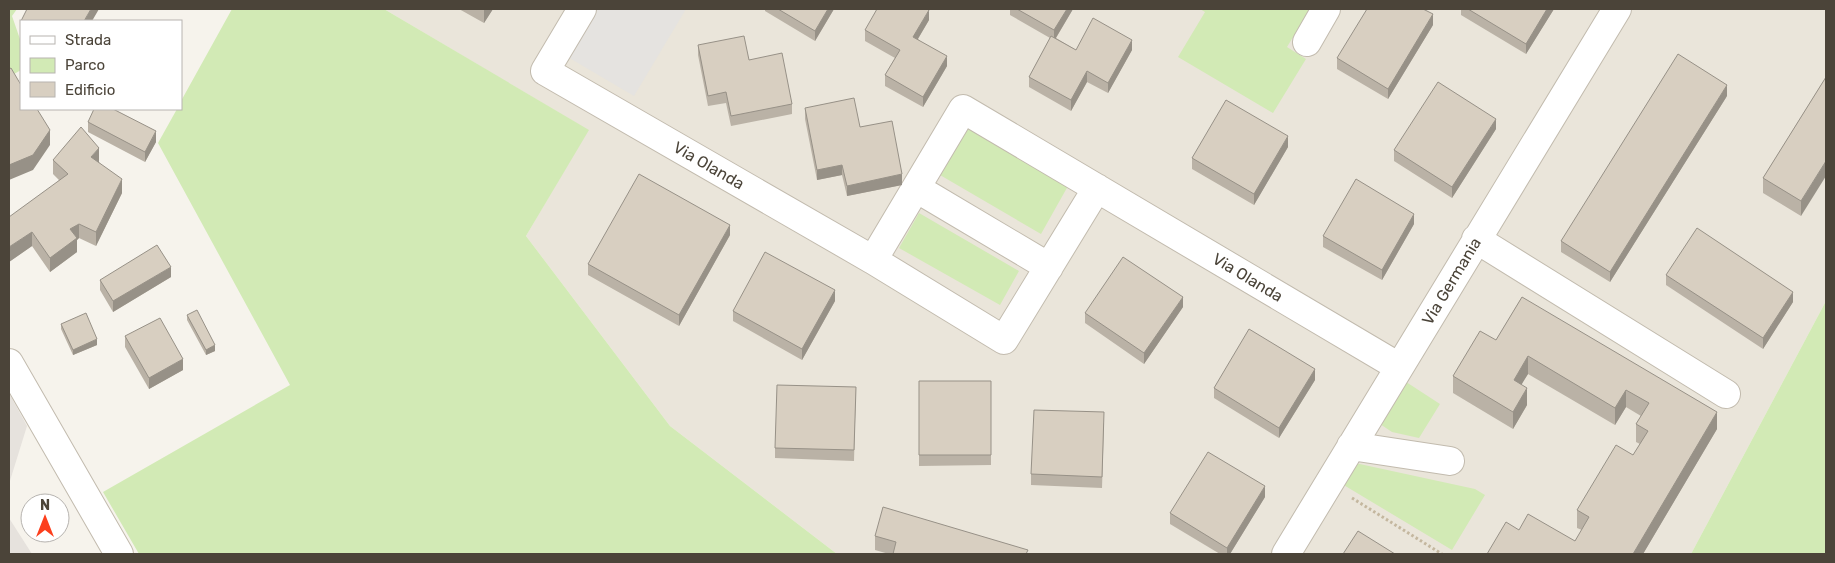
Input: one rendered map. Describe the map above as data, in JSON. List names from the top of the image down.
{
  "streets": {
    "street": ["Via Olanda", "Via Germania"]
  },
  "crossings": [
    ["Via Olanda", "Via Germania"]
  ],
  "legend": ["Strada", "Parco", "Edificio"],
  "north": "top"
}
